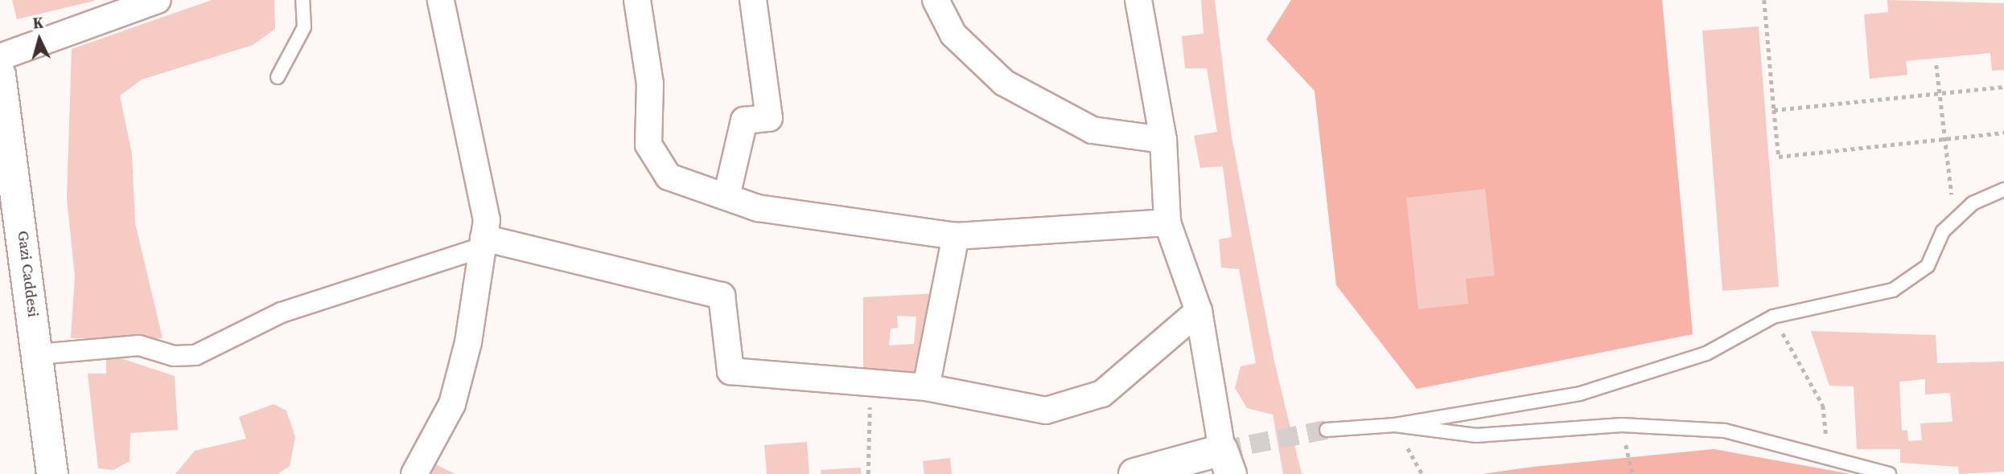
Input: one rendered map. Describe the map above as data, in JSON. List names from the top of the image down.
{
  "streets": {
    "street": ["Gazi Caddesi"]
  },
  "north": "top"
}
